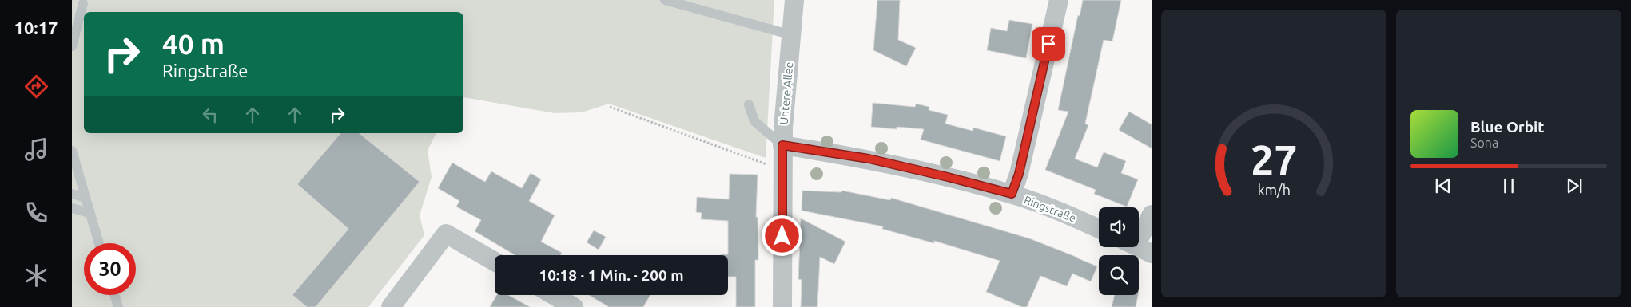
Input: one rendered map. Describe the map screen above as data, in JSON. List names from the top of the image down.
{
  "streets": {
    "street": ["Untere Allee", "Ringstraße"]
  },
  "crossings": [
    ["Untere Allee", "Ringstraße"]
  ],
  "page": {
    "tabs": "10:17",
    "turn": ["40 m", "Ringstraße"],
    "song": ["Blue Orbit", "Sona"],
    "limit": "30",
    "trip": "10:18 · 1 Min. · 200 m",
    "gauge": ["27", "km/h"]
  }
}
